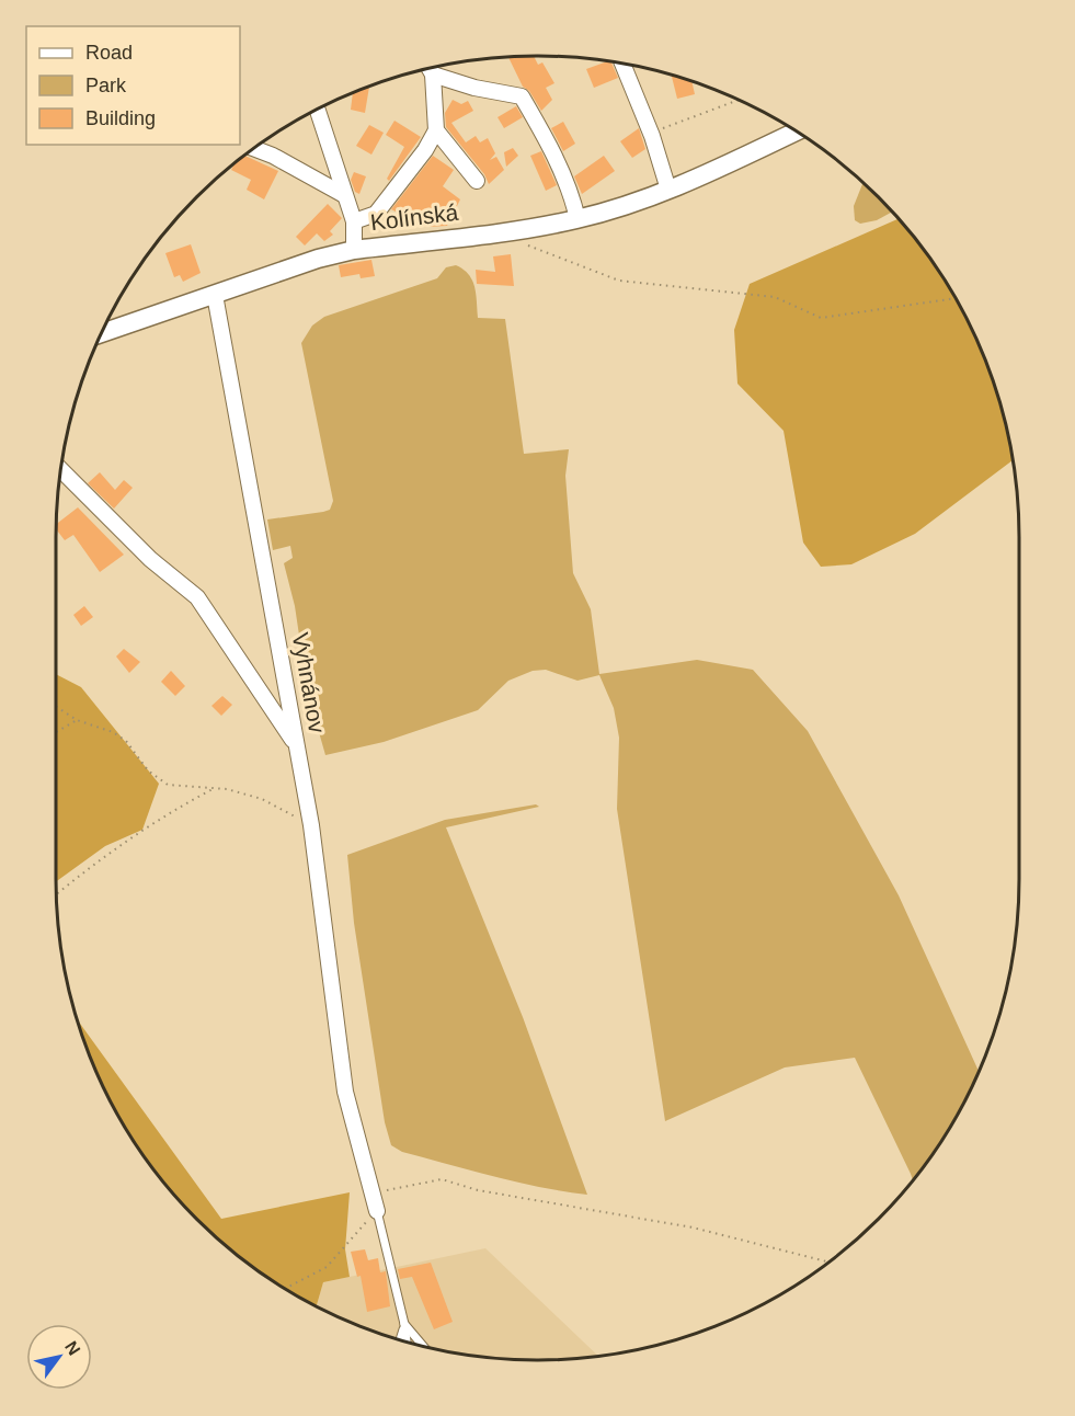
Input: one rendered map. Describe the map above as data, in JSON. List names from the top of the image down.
{
  "streets": {
    "street": ["Kolínská", "Vyhnánov"]
  },
  "crossings": [
    ["Kolínská", "Vyhnánov"]
  ],
  "legend": ["Road", "Park", "Building"],
  "north": "top right"
}
